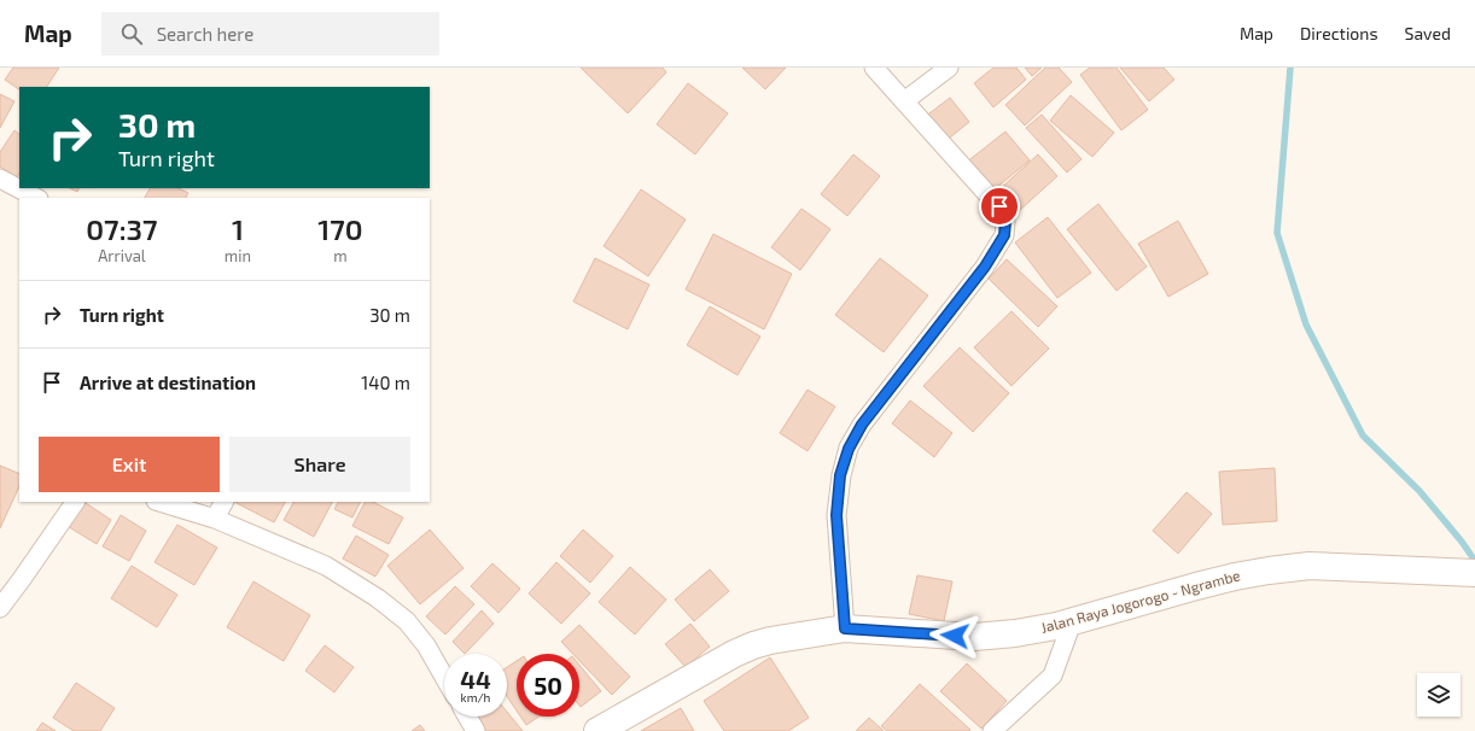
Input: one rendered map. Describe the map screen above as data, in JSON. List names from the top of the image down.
{
  "streets": {
    "main road": ["Jalan Raya Jogorogo - Ngrambe"]
  },
  "page": {
    "header": "Map",
    "search": "Search here",
    "nav": ["Map", "Directions", "Saved"],
    "turn": ["30 m", "Turn right"],
    "eta": [
      "07:37",
      "Arrival",
      "1",
      "min",
      "170",
      "m"
    ],
    "list": [
      {
        "name": "Turn right",
        "value": "30 m"
      },
      {
        "name": "Arrive at destination",
        "value": "140 m"
      }
    ],
    "buttons": ["Exit", "Share"],
    "speed": "44 km/h",
    "limit": "50"
  }
}
